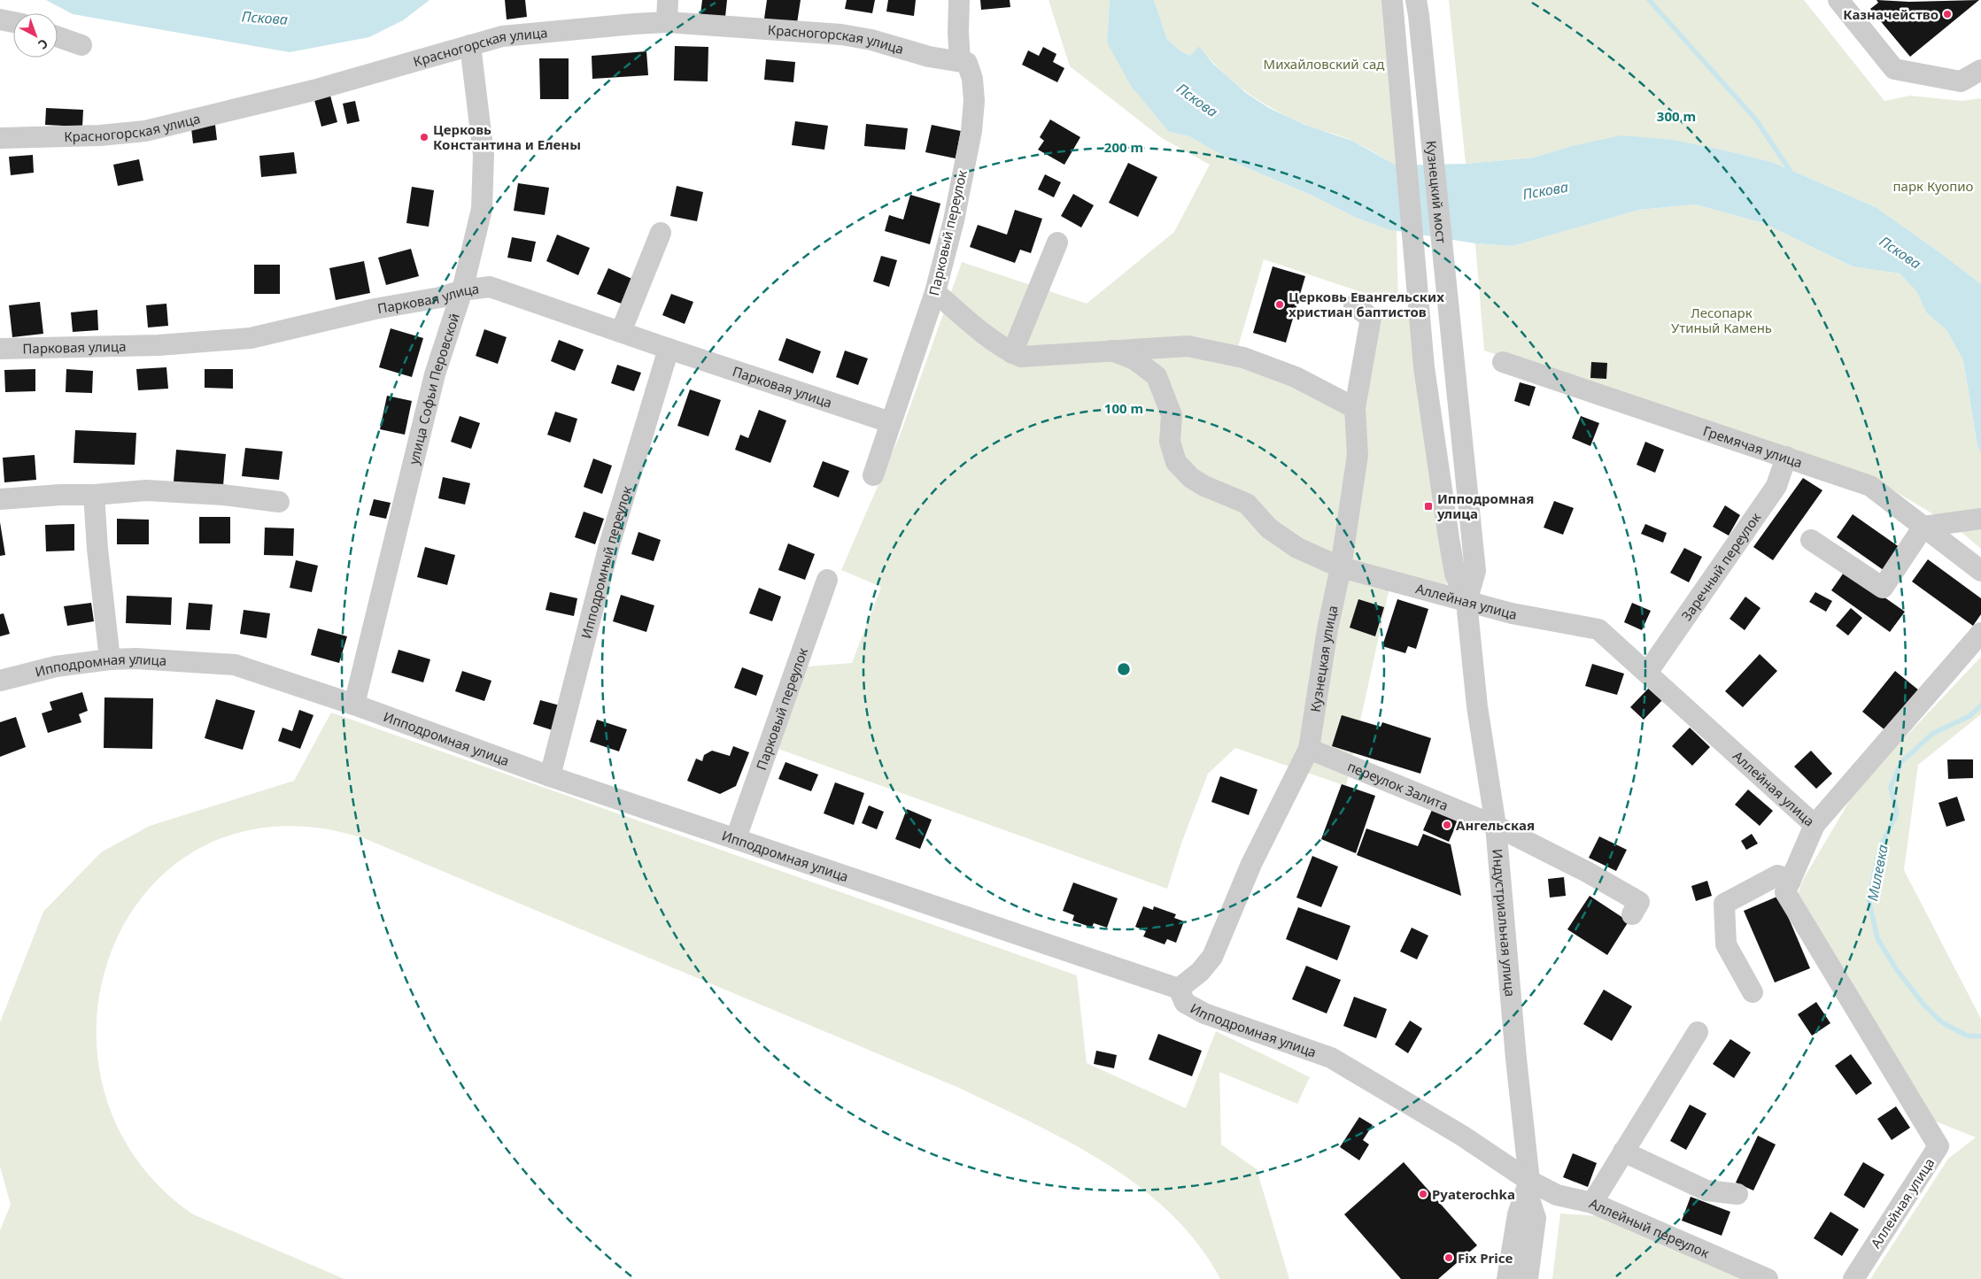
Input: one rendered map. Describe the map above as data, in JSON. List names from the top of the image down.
{
  "streets": {
    "street": [
      "Красногорская улица",
      "Кузнецкий мост",
      "Парковый переулок",
      "Парковая улица",
      "улица Софьи Перовской",
      "Гремячая улица",
      "Ипподромный переулок",
      "Заречный переулок",
      "Аллейная улица",
      "Кузнецкая улица",
      "Ипподромная улица",
      "переулок Залита",
      "Индустриальная улица",
      "Аллейный переулок"
    ]
  },
  "crossings": [
    ["Красногорская улица", "Парковый переулок"],
    ["Красногорская улица", "улица Софьи Перовской"],
    ["Кузнецкий мост", "Индустриальная улица"],
    ["Парковый переулок", "Парковая улица"],
    ["Парковый переулок", "Ипподромная улица"],
    ["Парковая улица", "улица Софьи Перовской"],
    ["Парковая улица", "Ипподромный переулок"],
    ["улица Софьи Перовской", "Ипподромная улица"],
    ["Гремячая улица", "Заречный переулок"],
    ["Ипподромный переулок", "Ипподромная улица"],
    ["Заречный переулок", "Аллейная улица"],
    ["Аллейная улица", "Кузнецкая улица"],
    ["Аллейная улица", "Индустриальная улица"],
    ["Кузнецкая улица", "Ипподромная улица"],
    ["Кузнецкая улица", "переулок Залита"],
    ["Ипподромная улица", "Индустриальная улица"],
    ["Ипподромная улица", "Аллейный переулок"],
    ["переулок Залита", "Индустриальная улица"],
    ["Индустриальная улица", "Аллейный переулок"]
  ],
  "water": ["Пскова", "Милевка"],
  "parks": ["Михайловский сад", "парк Куопио", "Лесопарк Утиный Камень"],
  "places": {
    "other": [
      "Казначейство",
      "Церковь Константина и Елены",
      "Церковь Евангельских христиан баптистов",
      "Ангельская",
      "Pyaterochka",
      "Fix Price"
    ],
    "transit": ["Ипподромная улица"]
  },
  "north": "bottom right",
  "rings": ["300 m", "200 m", "100 m"]
}
